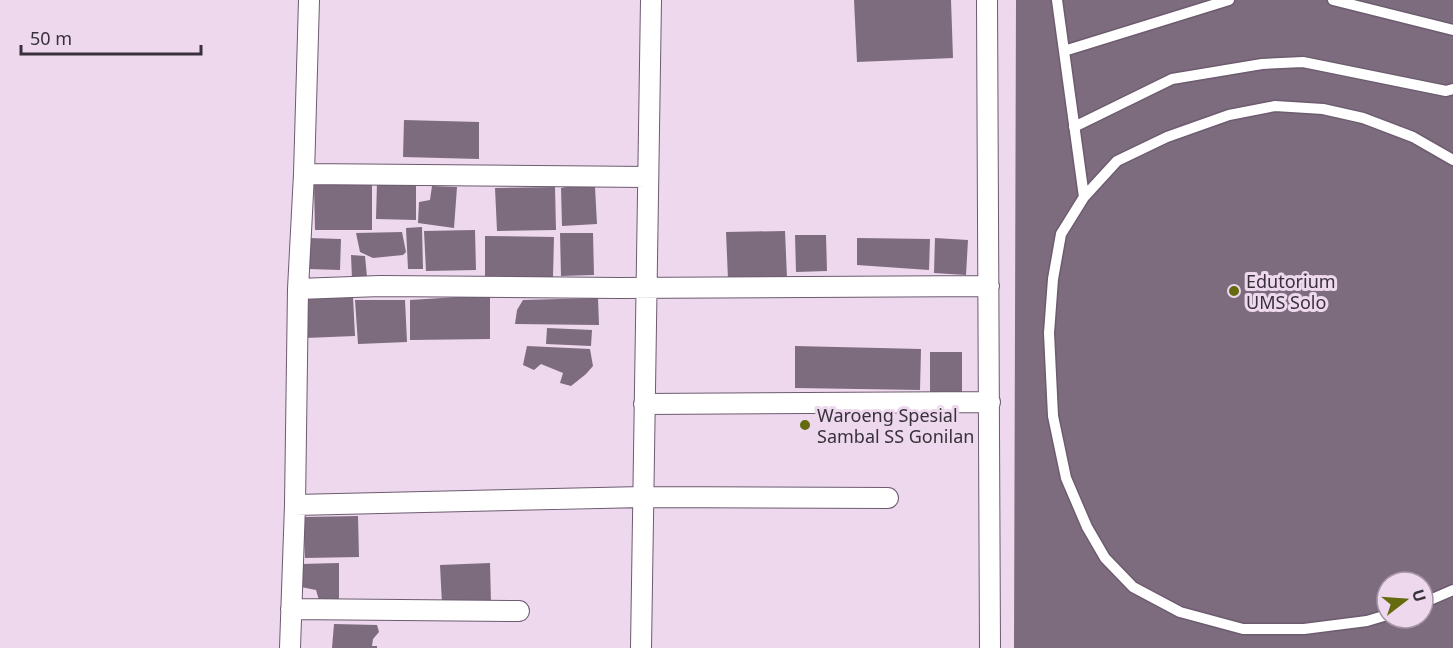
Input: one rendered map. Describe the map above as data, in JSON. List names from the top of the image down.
{
  "places": ["Edutorium UMS Solo", "Waroeng Spesial Sambal SS Gonilan"],
  "scale_bar": "50 m",
  "north": "right"
}
